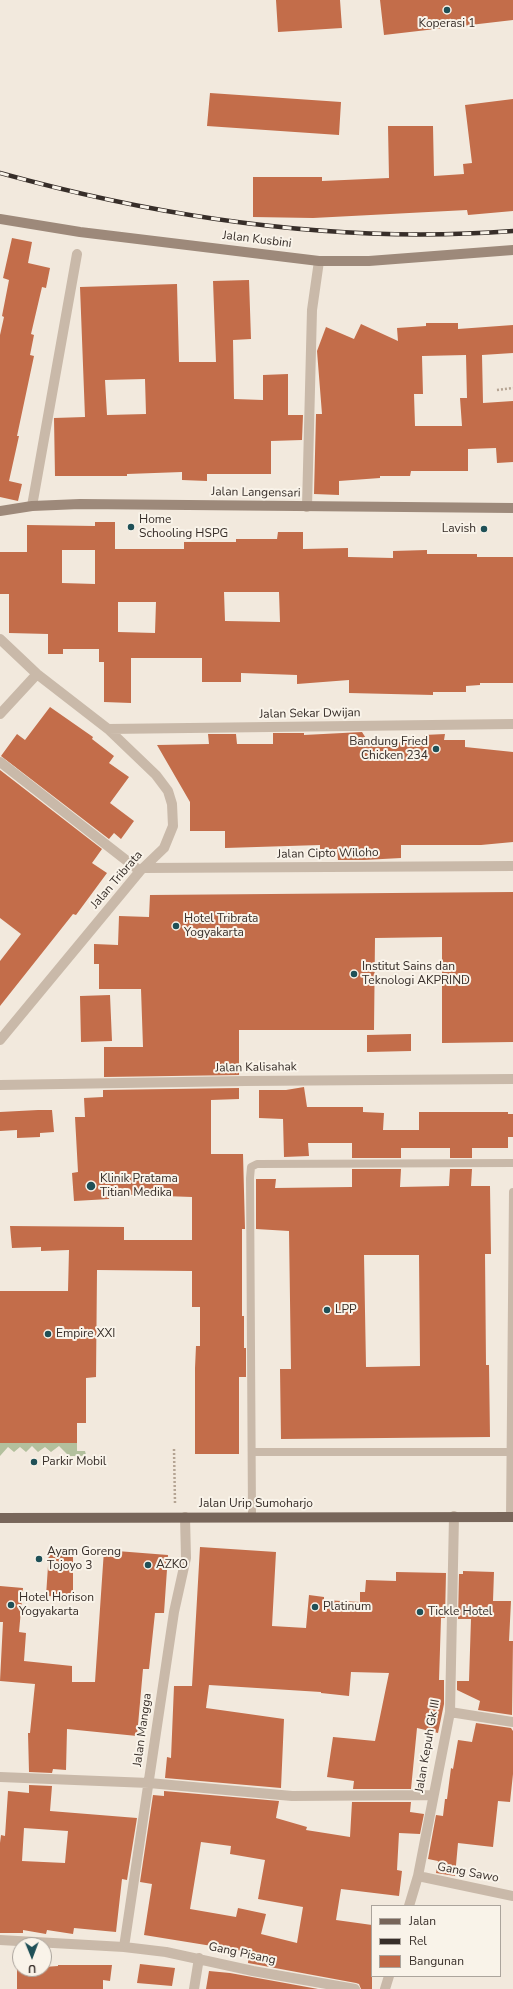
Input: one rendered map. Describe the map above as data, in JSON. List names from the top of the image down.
{
  "streets": {
    "main road": ["Jalan Urip Sumoharjo"],
    "street": [
      "Jalan Kusbini",
      "Jalan Langensari",
      "Jalan Sekar Dwijan",
      "Jalan Cipto Wiloho",
      "Jalan Tribrata",
      "Jalan Kalisahak",
      "Jalan Mangga",
      "Jalan Kepuh Gk III",
      "Gang Sawo",
      "Gang Pisang"
    ]
  },
  "crossings": [
    ["Jalan Sekar Dwijan", "Jalan Tribrata"],
    ["Jalan Cipto Wiloho", "Jalan Tribrata"],
    ["Jalan Urip Sumoharjo", "Jalan Mangga"],
    ["Jalan Urip Sumoharjo", "Jalan Kepuh Gk III"],
    ["Jalan Mangga", "Gang Pisang"],
    ["Jalan Kepuh Gk III", "Gang Sawo"]
  ],
  "places": [
    "Koperasi 1",
    "Home Schooling HSPG",
    "Lavish",
    "Bandung Fried Chicken 234",
    "Hotel Tribrata Yogyakarta",
    "Institut Sains dan Teknologi AKPRIND",
    "Klinik Pratama Titian Medika",
    "LPP",
    "Empire XXI",
    "Parkir Mobil",
    "Ayam Goreng Tojoyo 3",
    "AZKO",
    "Hotel Horison Yogyakarta",
    "Platinum",
    "Tickle Hotel"
  ],
  "legend": ["Jalan", "Rel", "Bangunan"],
  "north": "bottom"
}
